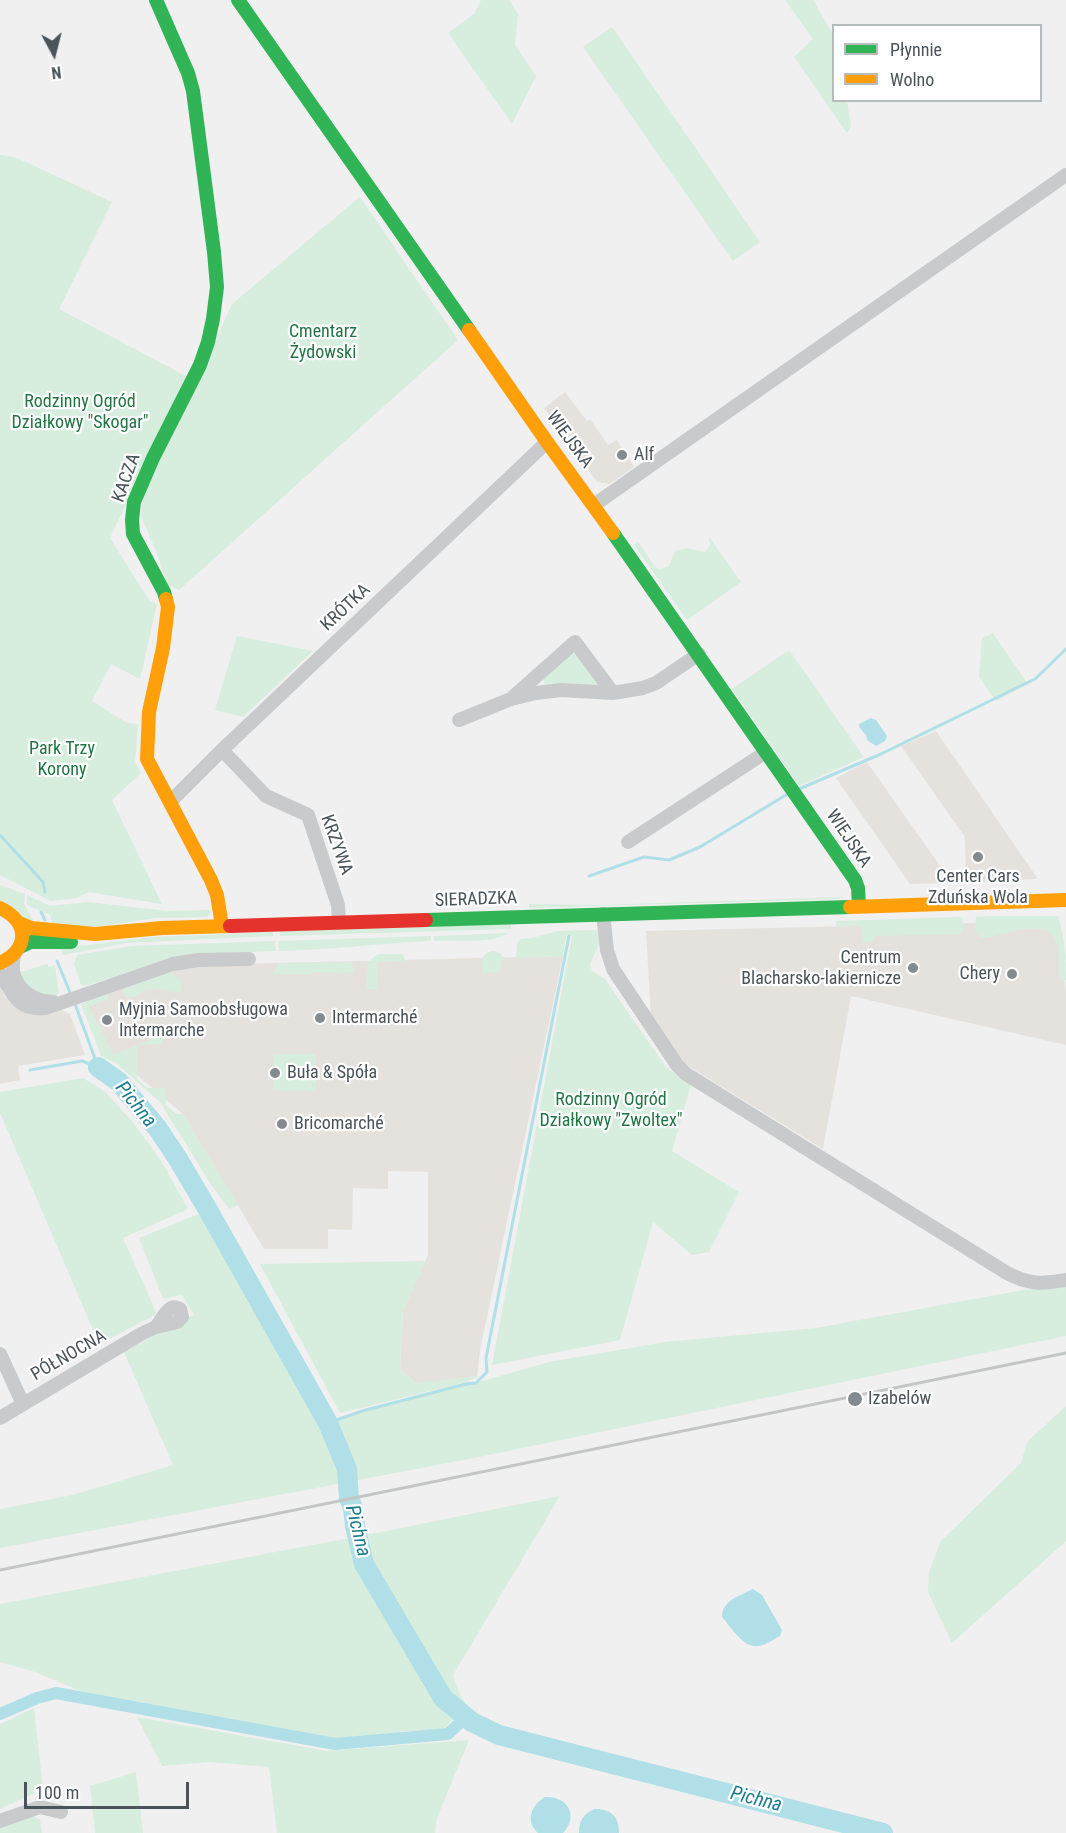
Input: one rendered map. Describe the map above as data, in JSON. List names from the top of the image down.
{
  "streets": {
    "street": [
      "WIEJSKA",
      "KACZA",
      "KRÓTKA",
      "KRZYWA",
      "SIERADZKA",
      "PÓŁNOCNA"
    ]
  },
  "crossings": [
    ["WIEJSKA", "KRÓTKA"],
    ["WIEJSKA", "SIERADZKA"],
    ["KACZA", "KRÓTKA"],
    ["KACZA", "SIERADZKA"],
    ["KRÓTKA", "KRZYWA"],
    ["KRZYWA", "SIERADZKA"]
  ],
  "water": ["Pichna"],
  "parks": [
    "Cmentarz Żydowski",
    "Rodzinny Ogród Działkowy \"Skogar\"",
    "Park Trzy Korony",
    "Rodzinny Ogród Działkowy \"Zwoltex\""
  ],
  "places": [
    "Alf",
    "Center Cars Zduńska Wola",
    "Centrum Blacharsko-lakiernicze",
    "Chery",
    "Intermarché",
    "Myjnia Samoobsługowa Intermarche",
    "Buła & Spóła",
    "Bricomarché",
    "Izabelów"
  ],
  "legend": ["Płynnie", "Wolno"],
  "scale_bar": "100 m",
  "north": "bottom"
}
